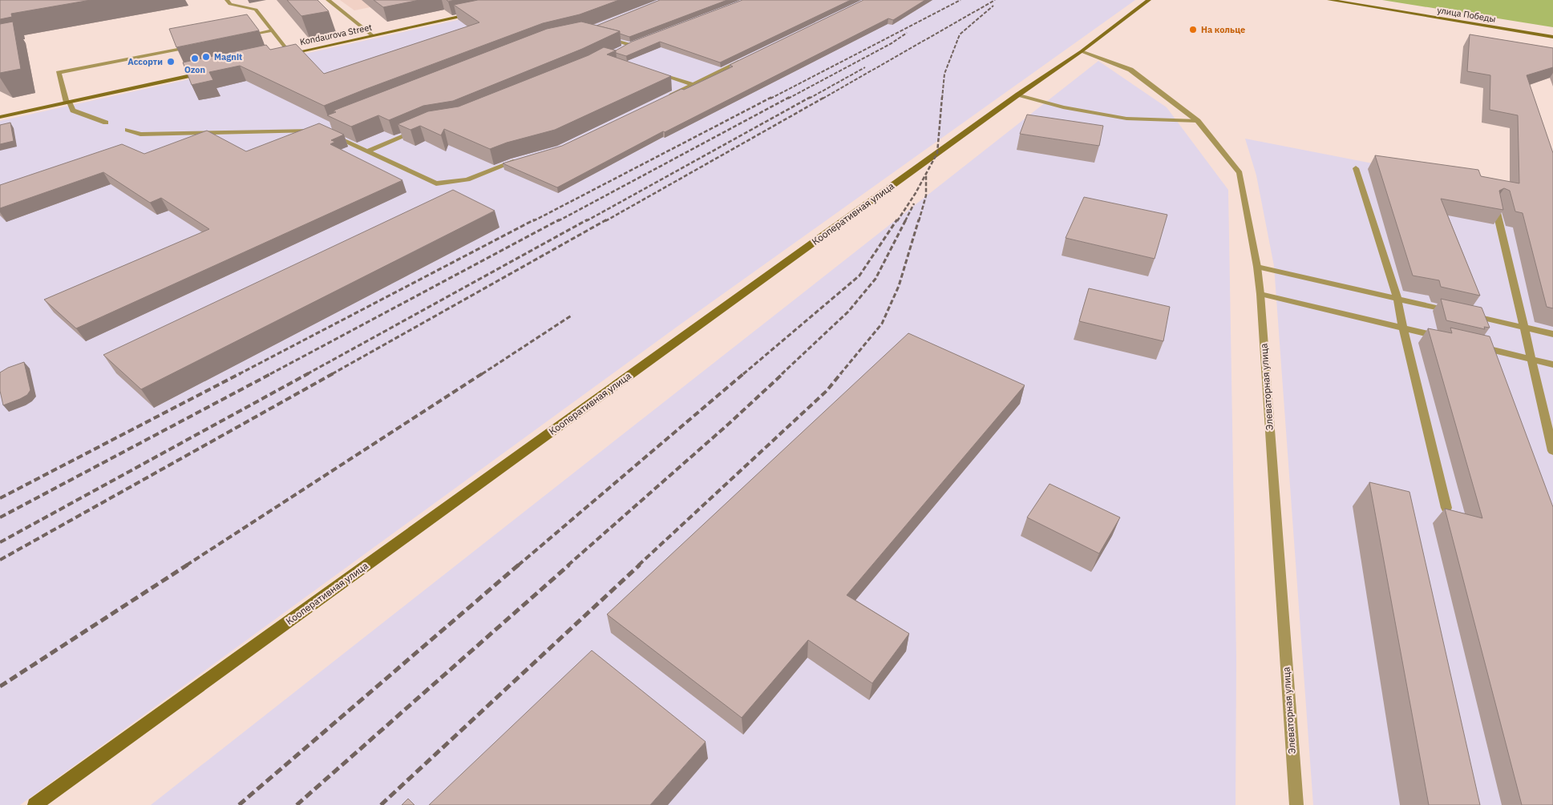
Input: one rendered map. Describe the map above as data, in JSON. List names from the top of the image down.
{
  "streets": {
    "main road": ["улица Победы", "Kondaurova Street", "Кооперативная улица"],
    "street": ["Элеваторная улица"]
  },
  "crossings": [
    ["Кооперативная улица", "Элеваторная улица"]
  ],
  "places": [
    "На кольце",
    "Magnit",
    "Ozon",
    "Ассорти"
  ]
}
